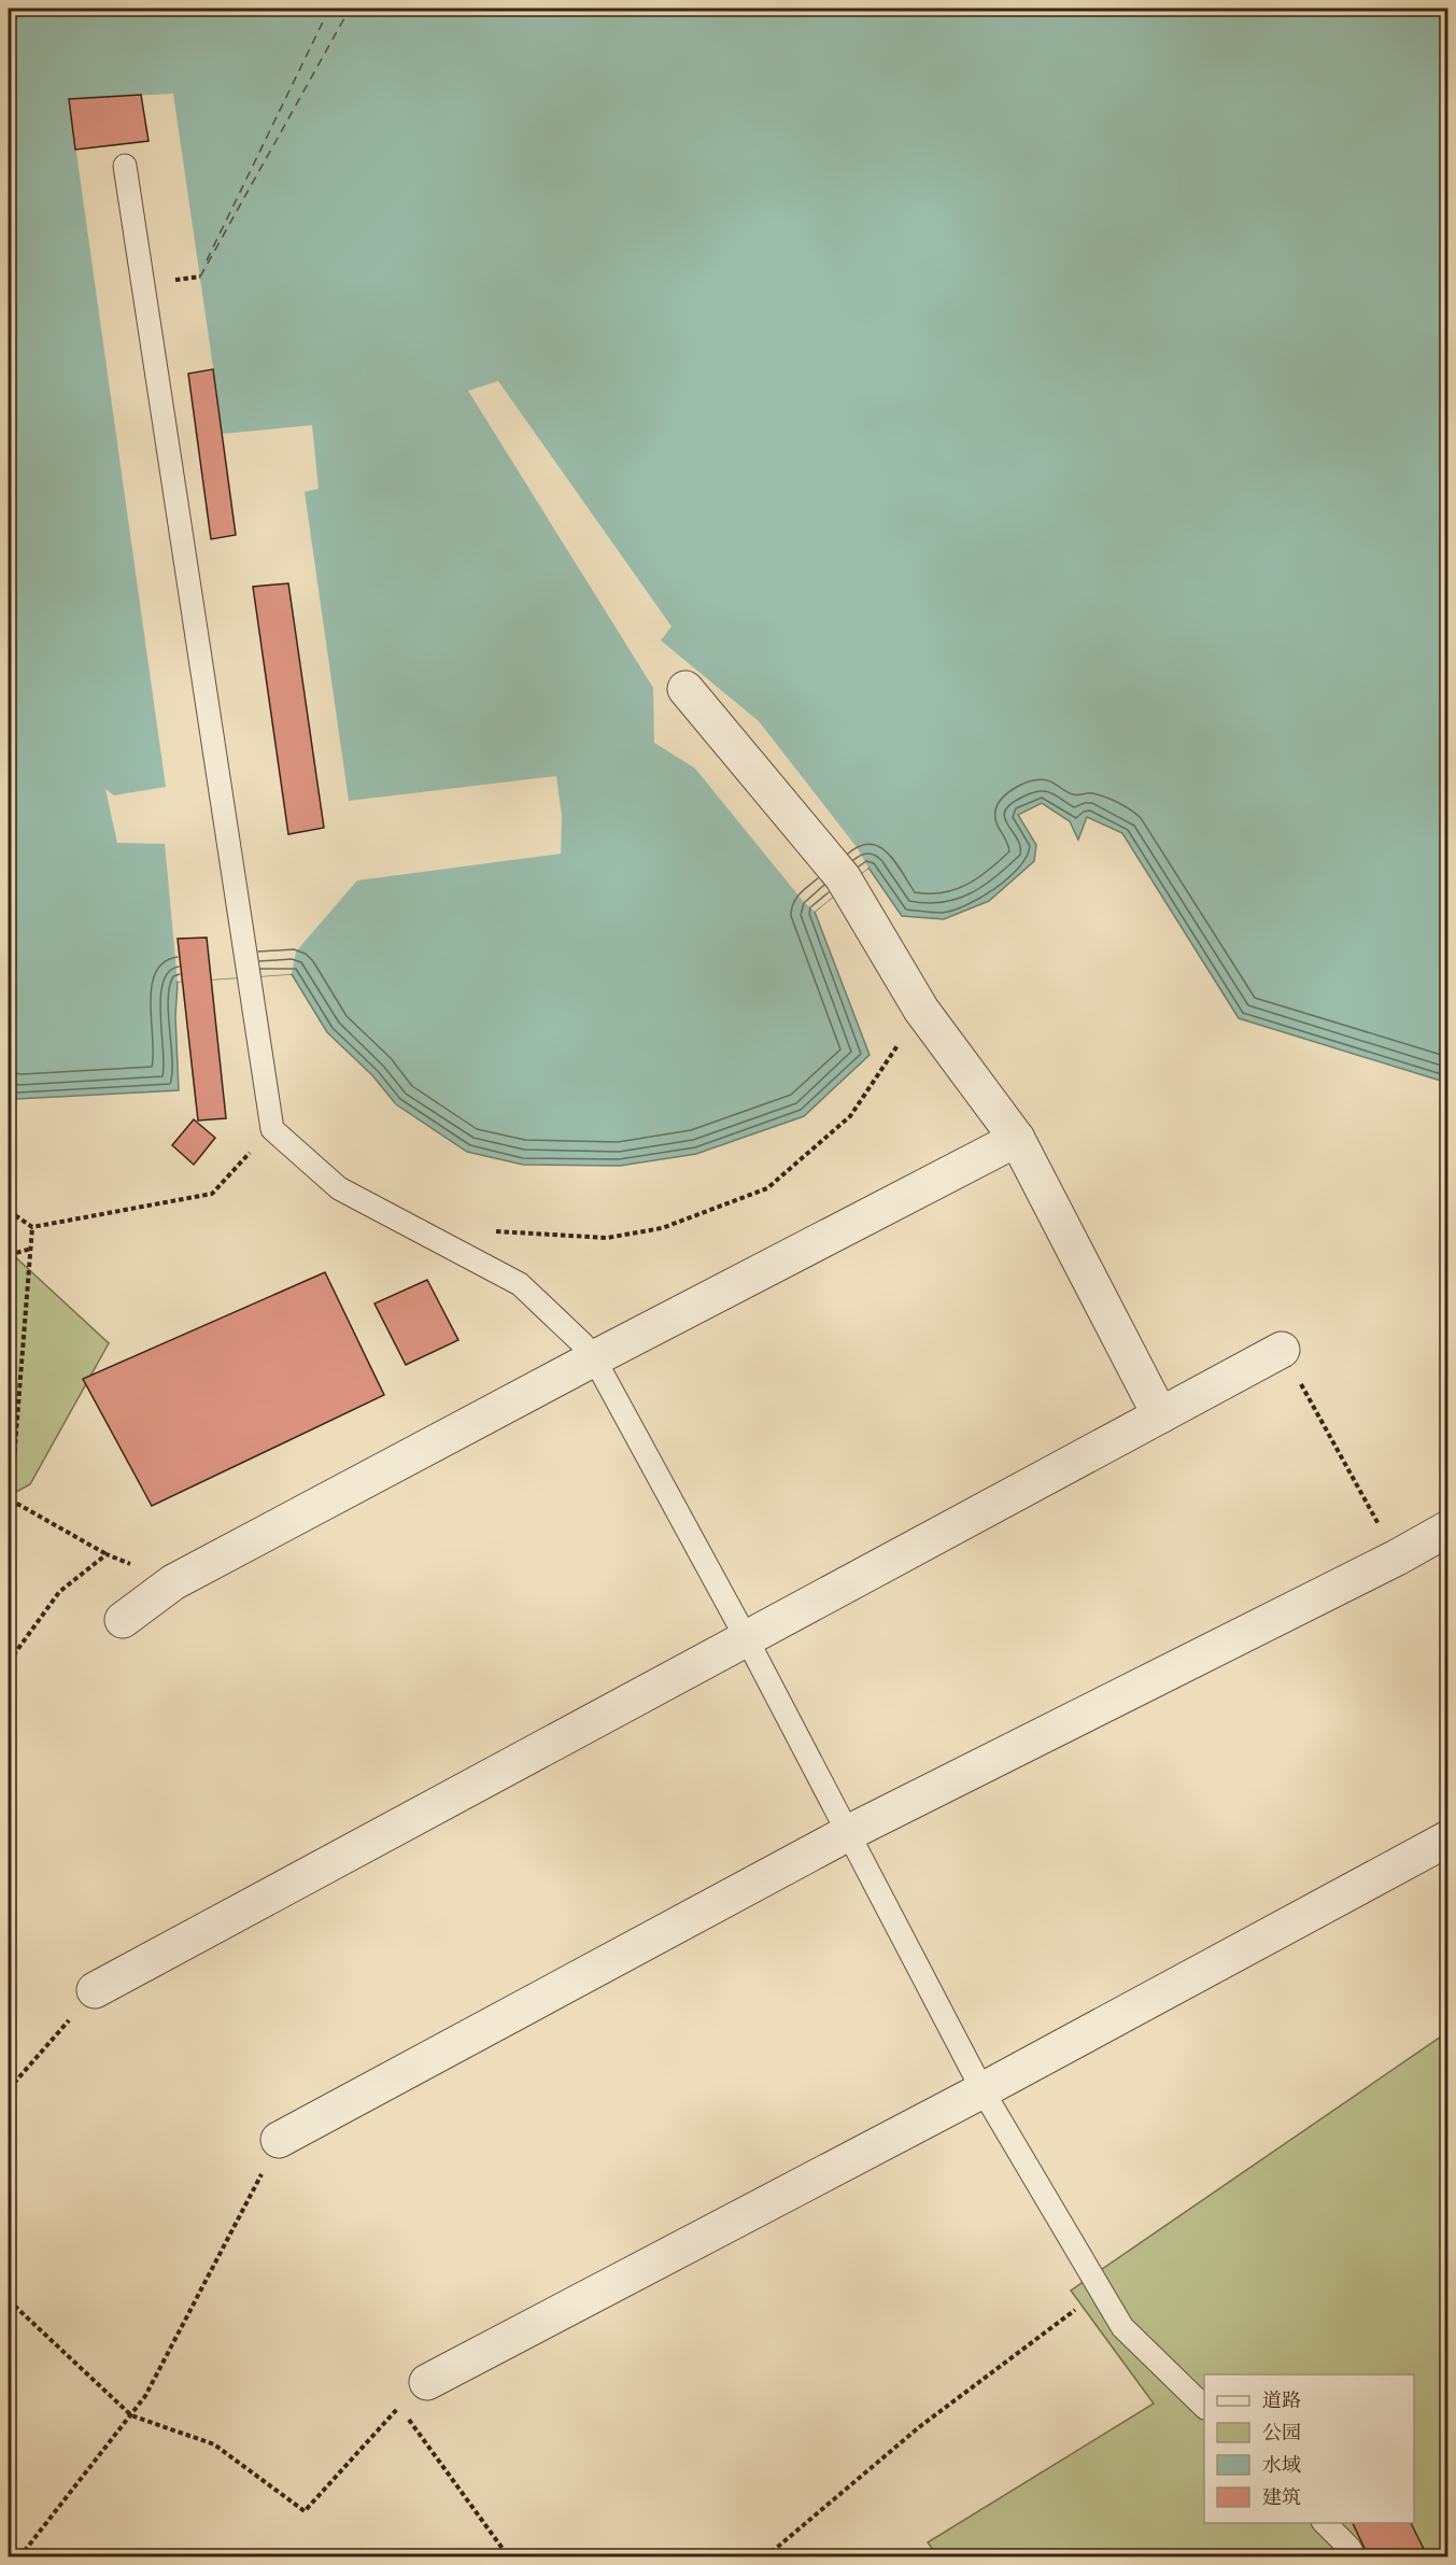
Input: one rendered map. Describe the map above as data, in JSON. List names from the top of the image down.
{
  "legend": [
    "道路",
    "公园",
    "水域",
    "建筑"
  ]
}
